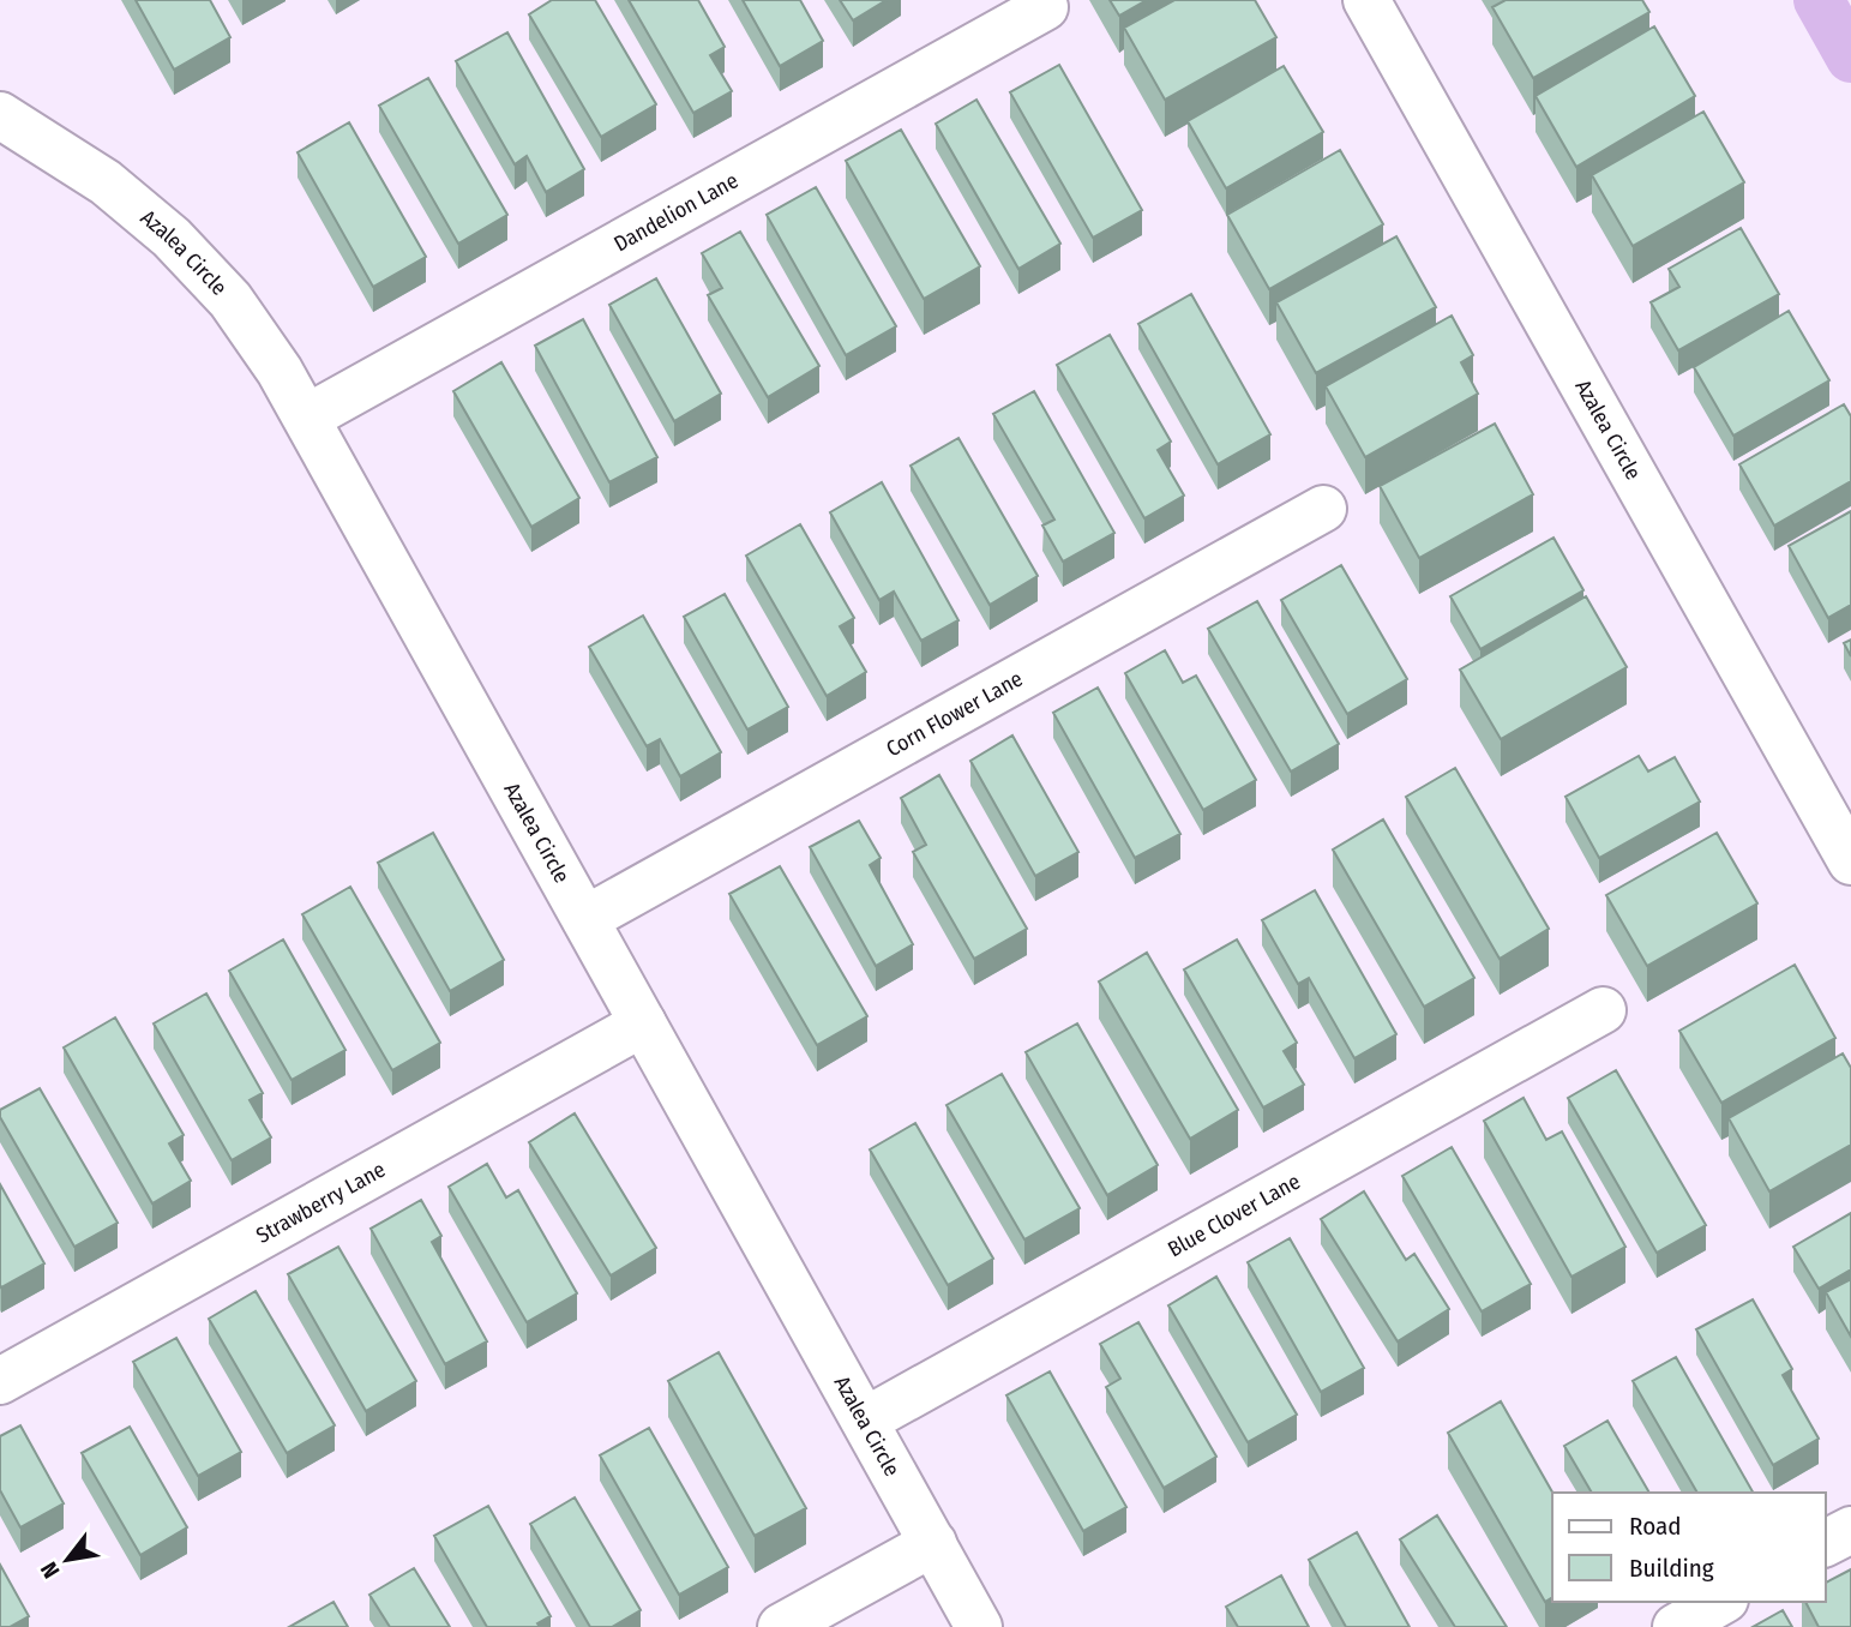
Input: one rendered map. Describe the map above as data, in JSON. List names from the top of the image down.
{
  "streets": {
    "street": [
      "Dandelion Lane",
      "Azalea Circle",
      "Corn Flower Lane",
      "Strawberry Lane",
      "Blue Clover Lane"
    ]
  },
  "crossings": [
    ["Dandelion Lane", "Azalea Circle"],
    ["Azalea Circle", "Corn Flower Lane"],
    ["Azalea Circle", "Strawberry Lane"],
    ["Azalea Circle", "Blue Clover Lane"]
  ],
  "legend": ["Road", "Building"],
  "north": "bottom left"
}
